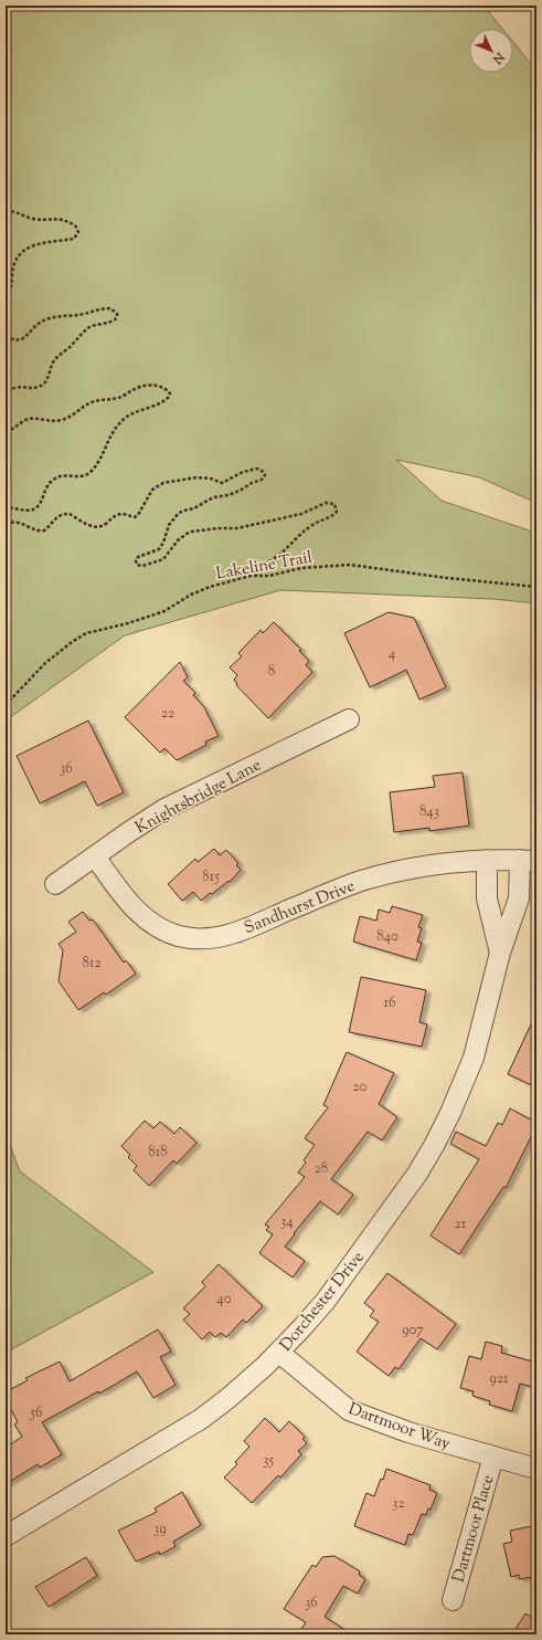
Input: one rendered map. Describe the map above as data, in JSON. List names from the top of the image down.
{
  "streets": {
    "street": [
      "Knightsbridge Lane",
      "Sandhurst Drive",
      "Dorchester Drive",
      "Dartmoor Way",
      "Dartmoor Place"
    ],
    "path": ["Lakeline Trail"]
  },
  "crossings": [
    ["Knightsbridge Lane", "Sandhurst Drive"],
    ["Sandhurst Drive", "Dorchester Drive"],
    ["Dorchester Drive", "Dartmoor Way"],
    ["Dartmoor Way", "Dartmoor Place"]
  ],
  "house_numbers": [
    "4",
    "8",
    "22",
    "36",
    "843",
    "815",
    "840",
    "812",
    "16",
    "20",
    "818",
    "28",
    "34",
    "21",
    "40",
    "907",
    "921",
    "56",
    "35",
    "32",
    "39",
    "36"
  ],
  "north": "bottom right"
}
